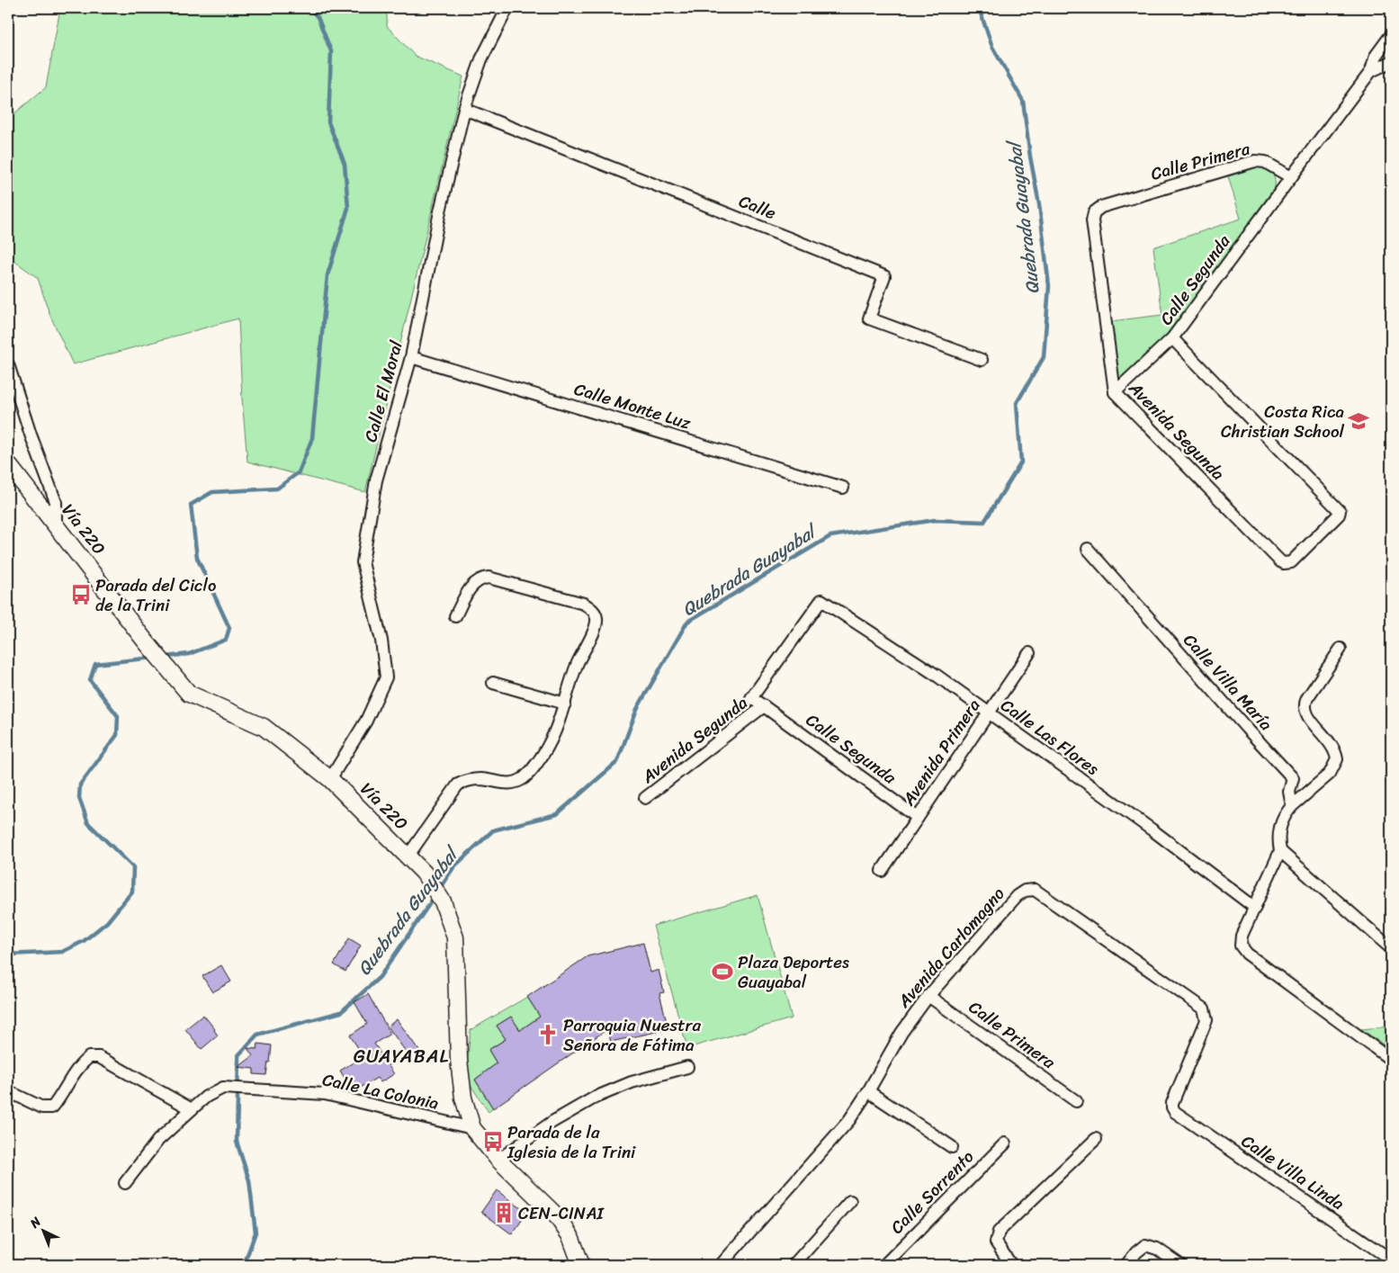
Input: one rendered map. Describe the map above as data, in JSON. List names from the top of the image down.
{
  "streets": {
    "main road": ["Vía 220"],
    "street": [
      "Calle Primera",
      "Calle",
      "Calle Segunda",
      "Calle El Moral",
      "Calle Monte Luz",
      "Avenida Segunda",
      "Calle Villa María",
      "Calle Las Flores",
      "Avenida Primera",
      "Avenida Carlomagno",
      "Calle La Colonia",
      "Calle Villa Linda",
      "Calle Sorrento"
    ]
  },
  "crossings": [
    ["Calle Primera", "Calle Segunda"],
    ["Calle Primera", "Avenida Segunda"],
    ["Calle Primera", "Avenida Carlomagno"],
    ["Calle", "Calle El Moral"],
    ["Calle Segunda", "Avenida Segunda"],
    ["Calle Segunda", "Avenida Primera"],
    ["Calle El Moral", "Calle Monte Luz"],
    ["Calle El Moral", "Vía 220"],
    ["Avenida Segunda", "Calle Las Flores"],
    ["Vía 220", "Calle La Colonia"],
    ["Calle Las Flores", "Avenida Primera"],
    ["Avenida Carlomagno", "Calle Villa Linda"]
  ],
  "districts": ["GUAYABAL"],
  "water": ["Quebrada Guayabal"],
  "places": {
    "school or university": ["Costa Rica Christian School"],
    "bus stop": ["Parada del Ciclo de la Trini", "Parada de la Iglesia de la Trini"],
    "sports": ["Plaza Deportes Guayabal"],
    "church": ["Parroquia Nuestra Señora de Fátima"],
    "building": ["CEN-CINAI"]
  },
  "north": "top left"
}
